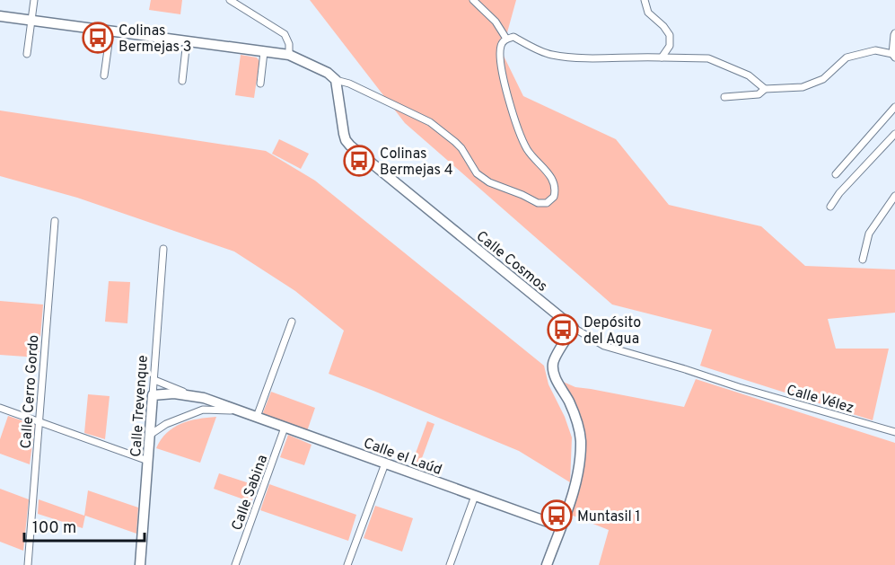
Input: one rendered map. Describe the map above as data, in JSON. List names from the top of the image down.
{
  "streets": {
    "street": [
      "Calle Cosmos",
      "Calle Cerro Gordo",
      "Calle Vélez",
      "Calle Trevenque",
      "Calle el Laúd",
      "Calle Sabina"
    ]
  },
  "crossings": [
    ["Calle Cosmos", "Calle Vélez"],
    ["Calle Trevenque", "Calle el Laúd"],
    ["Calle el Laúd", "Calle Sabina"]
  ],
  "places": {
    "bus stop": [
      "Colinas Bermejas 3",
      "Colinas Bermejas 4",
      "Depósito del Agua",
      "Muntasil 1"
    ]
  },
  "scale_bar": "100 m"
}
